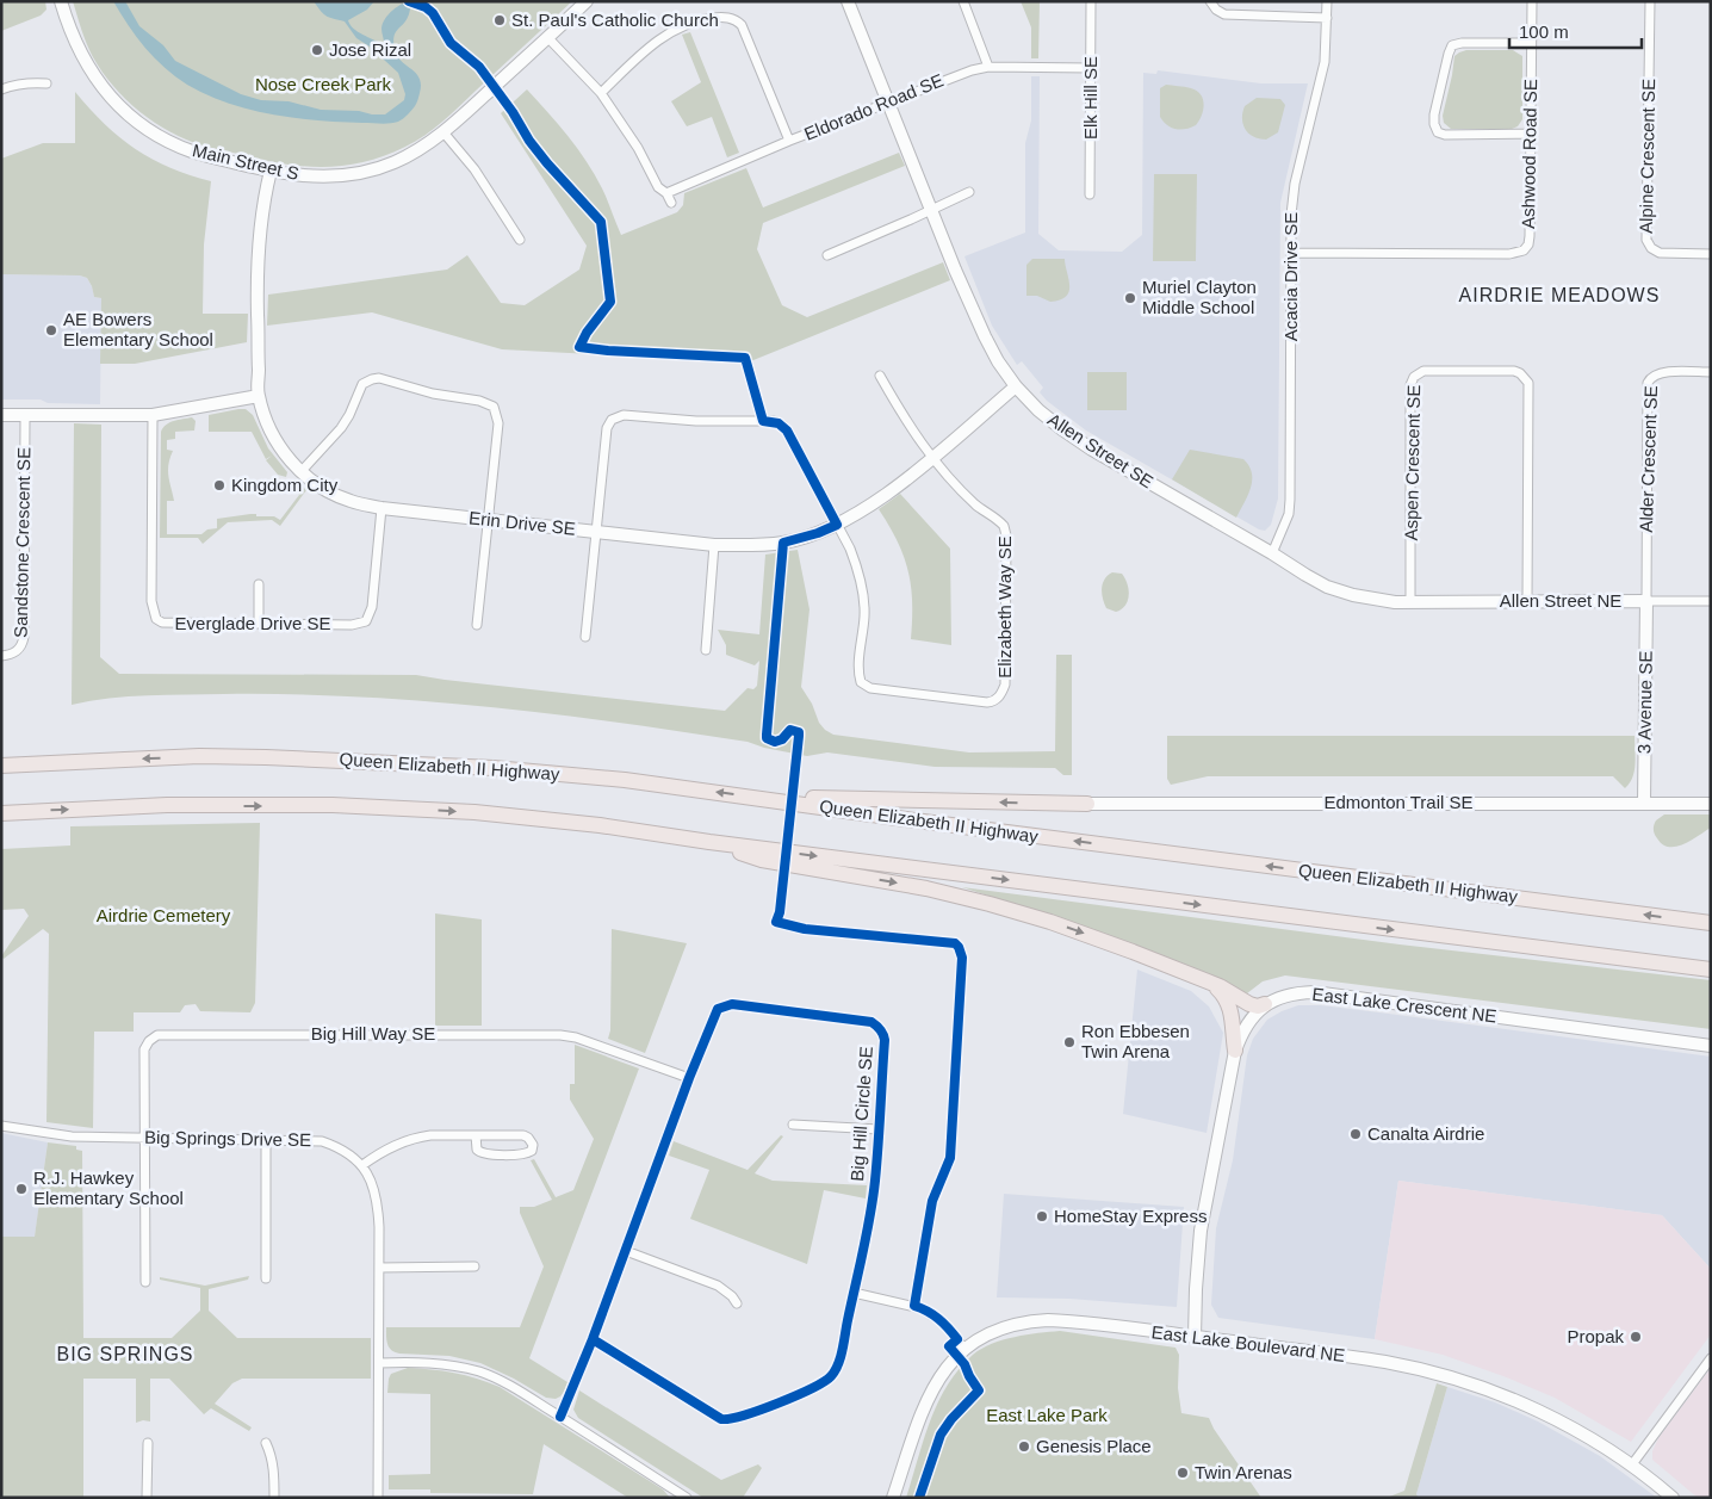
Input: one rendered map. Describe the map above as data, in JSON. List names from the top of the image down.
{
  "streets": {
    "highway": ["Queen Elizabeth II Highway"],
    "street": [
      "Elk Hill SE",
      "Eldorado Road SE",
      "Ashwood Road SE",
      "Alpine Crescent SE",
      "Main Street S",
      "Acacia Drive SE",
      "Allen Street SE",
      "Alder Crescent SE",
      "Aspen Crescent SE",
      "Erin Drive SE",
      "Sandstone Crescent SE",
      "Allen Street NE",
      "Elizabeth Way SE",
      "Everglade Drive SE",
      "3 Avenue SE",
      "Edmonton Trail SE",
      "East Lake Crescent NE",
      "Big Hill Way SE",
      "Big Hill Circle SE",
      "Big Springs Drive SE",
      "East Lake Boulevard NE"
    ]
  },
  "crossings": [
    ["Elk Hill SE", "Eldorado Road SE"],
    ["Eldorado Road SE", "Allen Street SE"],
    ["Ashwood Road SE", "Acacia Drive SE"],
    ["Main Street S", "Erin Drive SE"],
    ["Acacia Drive SE", "Allen Street SE"],
    ["Allen Street SE", "Aspen Crescent SE"],
    ["Allen Street SE", "Erin Drive SE"],
    ["Allen Street SE", "Allen Street NE"],
    ["Alder Crescent SE", "Allen Street NE"],
    ["Alder Crescent SE", "3 Avenue SE"],
    ["Aspen Crescent SE", "Allen Street NE"],
    ["Erin Drive SE", "Elizabeth Way SE"],
    ["Erin Drive SE", "Everglade Drive SE"],
    ["Allen Street NE", "3 Avenue SE"],
    ["3 Avenue SE", "Edmonton Trail SE"],
    ["East Lake Crescent NE", "East Lake Boulevard NE"],
    ["Big Hill Way SE", "Big Hill Circle SE"],
    ["Big Hill Way SE", "Big Springs Drive SE"]
  ],
  "districts": ["AIRDRIE MEADOWS", "BIG SPRINGS"],
  "parks": ["Nose Creek Park", "Airdrie Cemetery", "East Lake Park"],
  "places": [
    "St. Paul's Catholic Church",
    "Jose Rizal",
    "Muriel Clayton Middle School",
    "AE Bowers Elementary School",
    "Kingdom City",
    "Ron Ebbesen Twin Arena",
    "Canalta Airdrie",
    "R.J. Hawkey Elementary School",
    "HomeStay Express",
    "Propak",
    "Genesis Place",
    "Twin Arenas"
  ],
  "scale_bar": "100 m"
}
